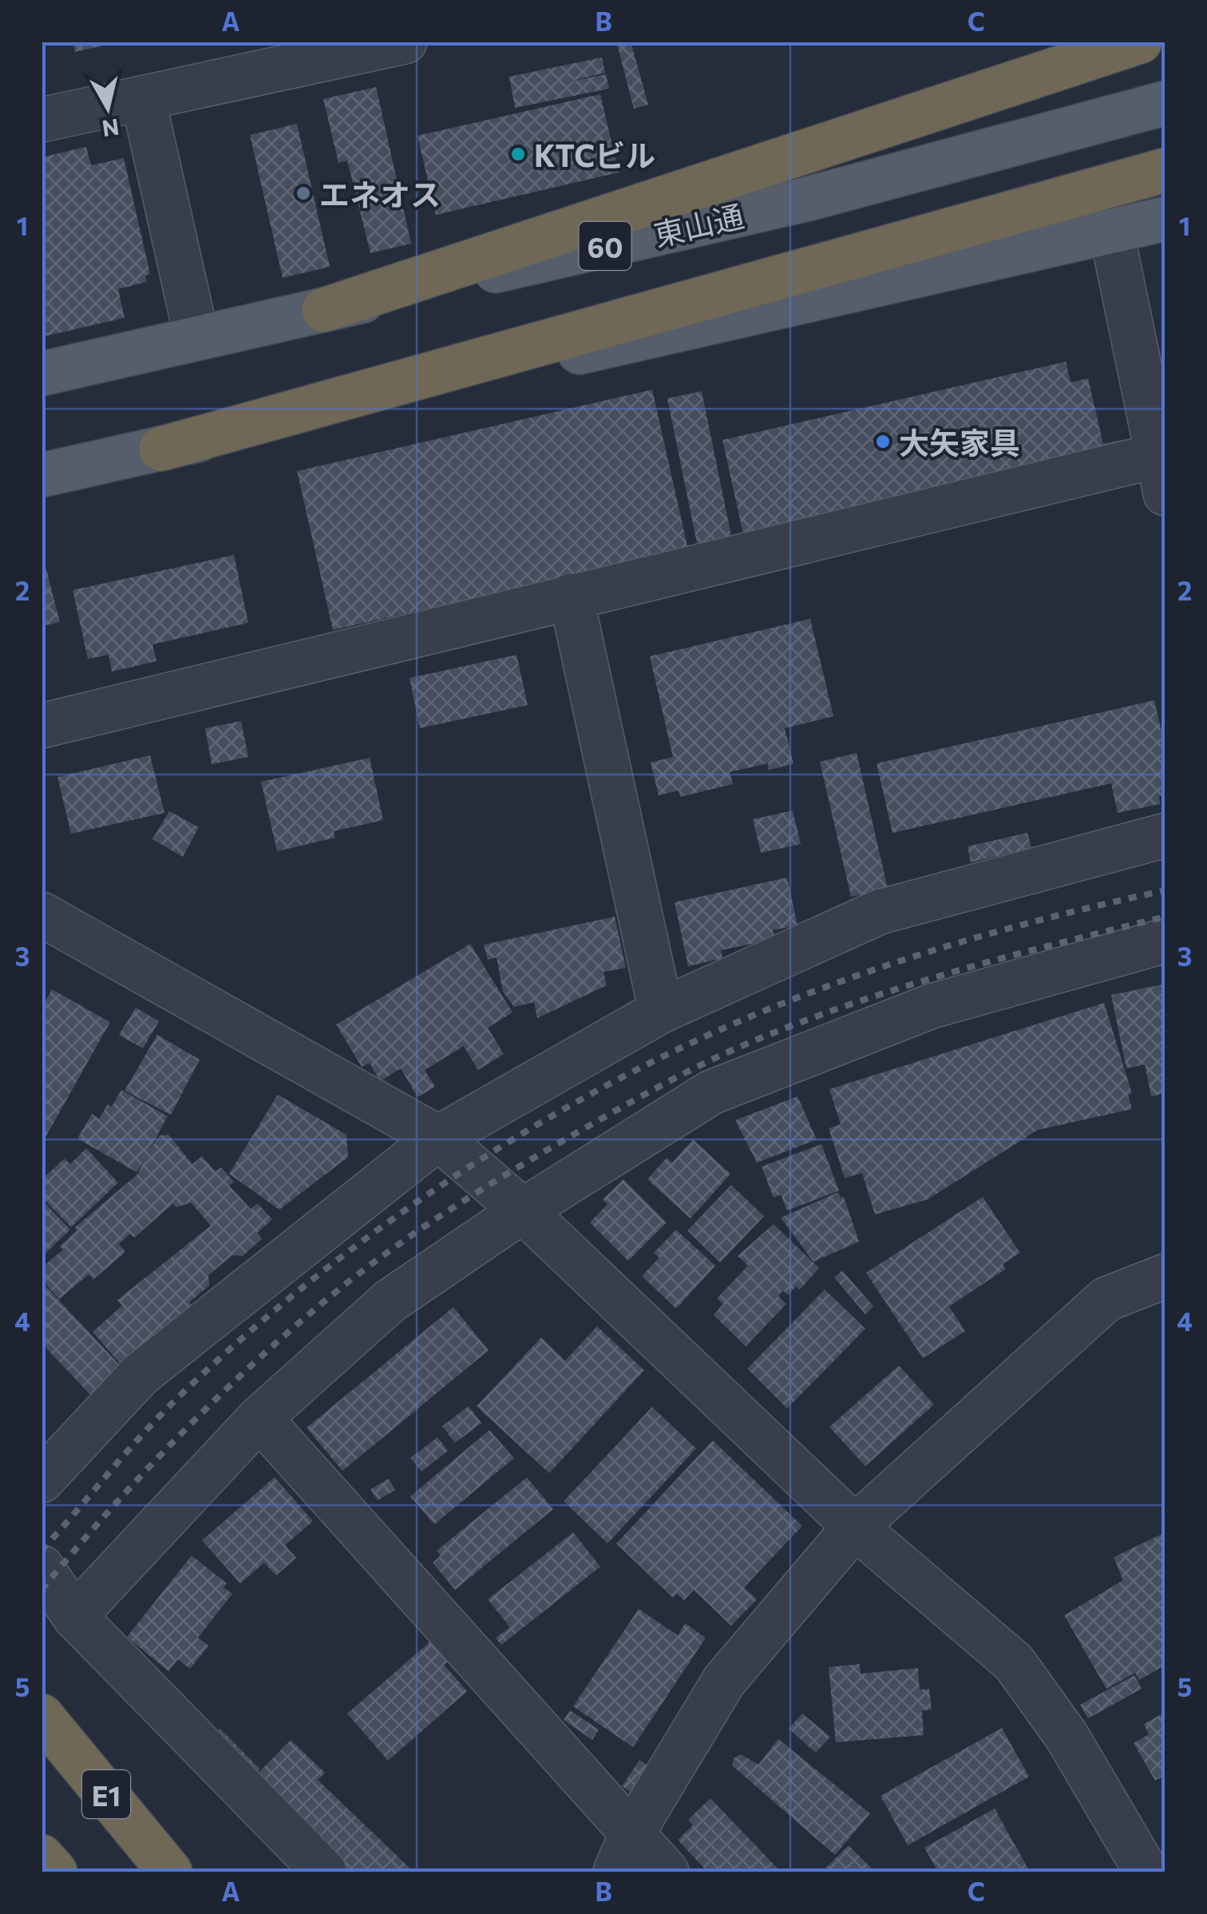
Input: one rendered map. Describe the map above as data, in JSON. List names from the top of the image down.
{
  "streets": {
    "highway": ["E1"],
    "main road": ["東山通", "60"]
  },
  "places": ["KTCビル", "エネオス", "大矢家具"],
  "north": "bottom",
  "grid": {
    "columns": ["A", "B", "C"],
    "rows": [
      "1",
      "2",
      "3",
      "4",
      "5"
    ]
  }
}
